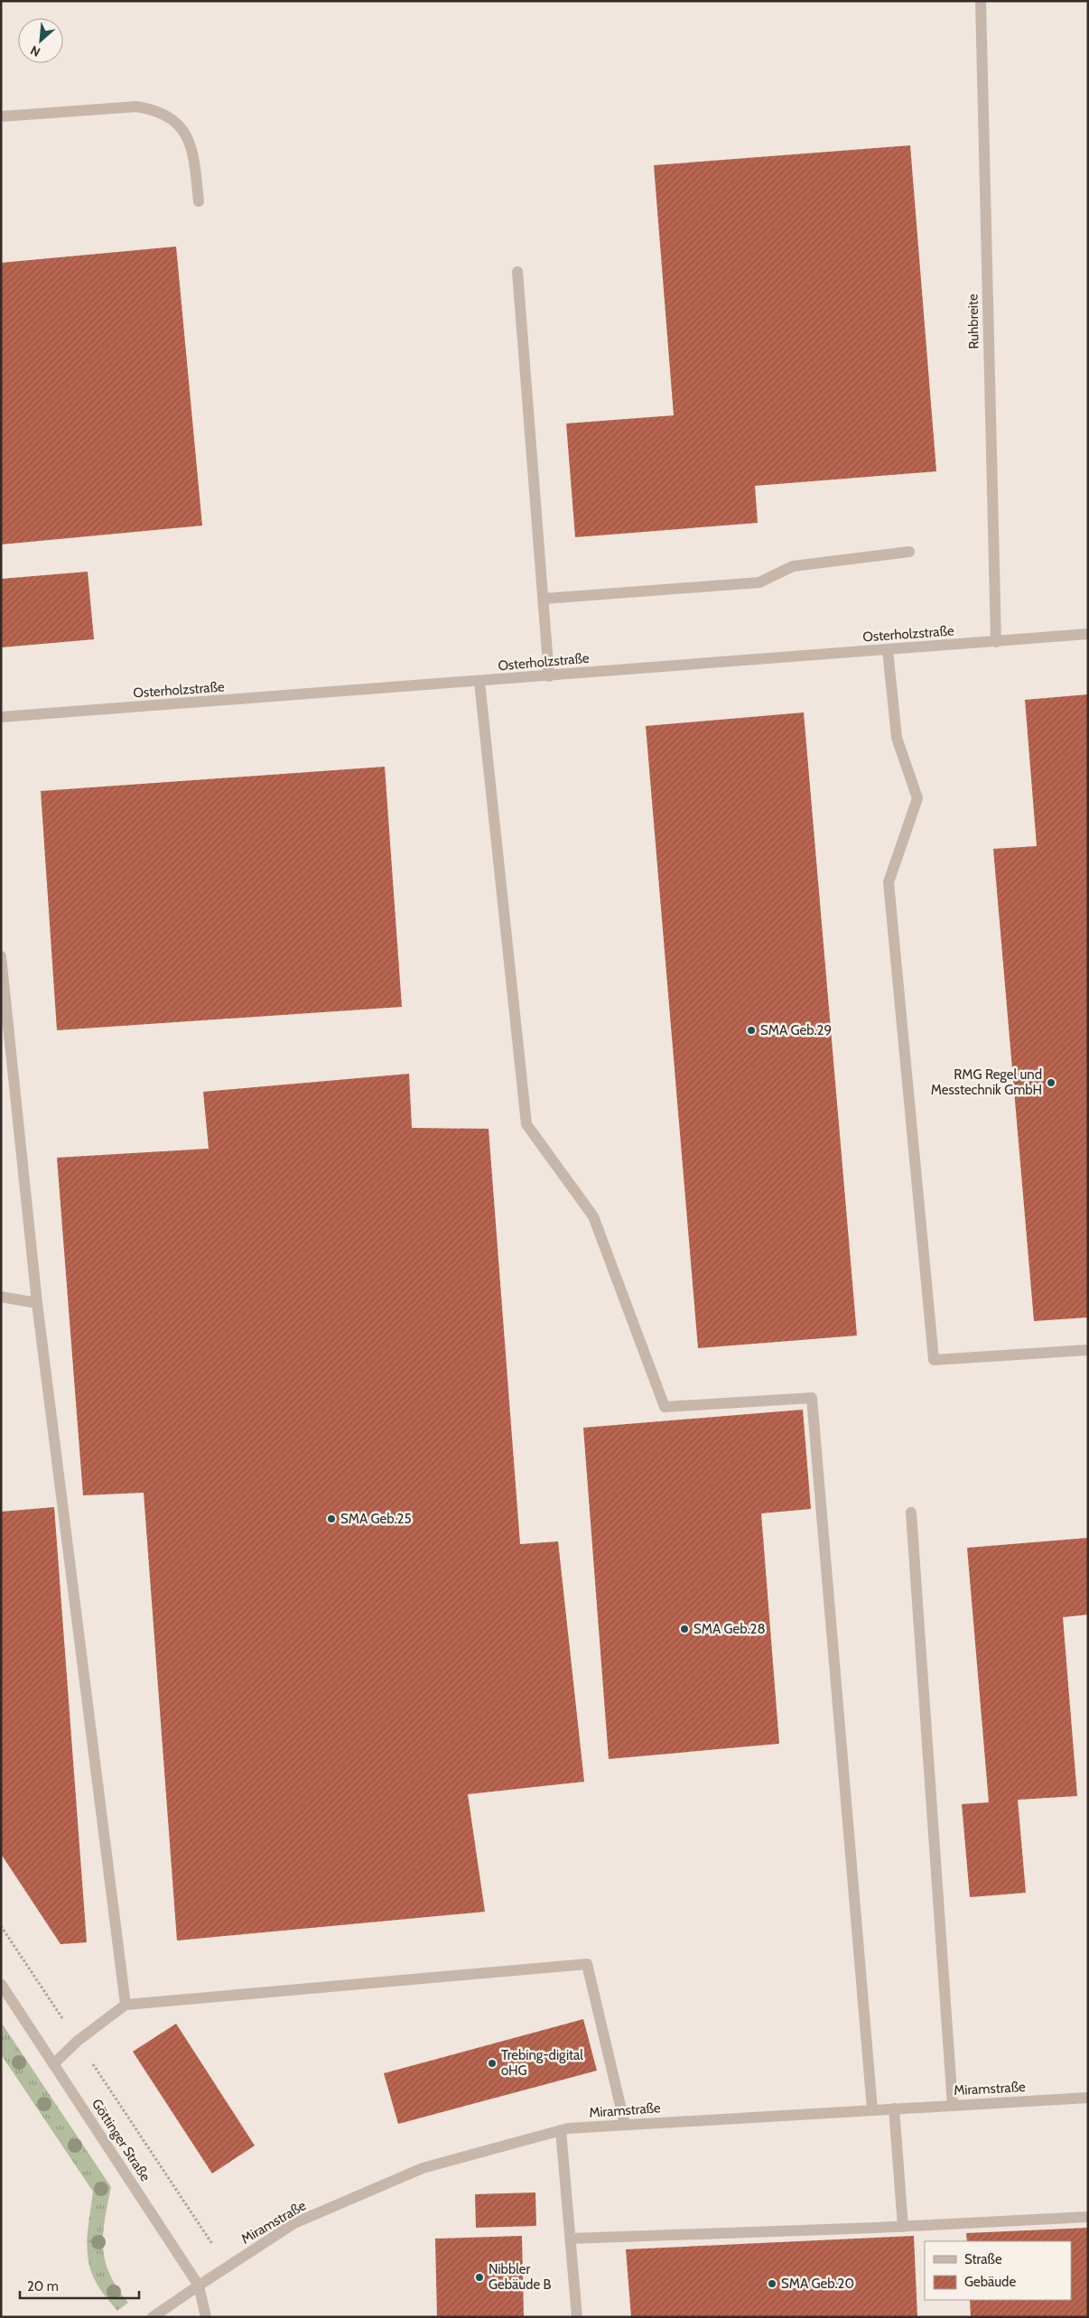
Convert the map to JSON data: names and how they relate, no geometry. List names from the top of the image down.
{
  "streets": {
    "street": [
      "Ruhbreite",
      "Osterholzstraße",
      "Miramstraße",
      "Göttinger Straße"
    ]
  },
  "crossings": [
    ["Ruhbreite", "Osterholzstraße"],
    ["Miramstraße", "Göttinger Straße"]
  ],
  "places": [
    "SMA Geb.29",
    "RMG Regel und Messtechnik GmbH",
    "SMA Geb.25",
    "SMA Geb.28",
    "Trebing-digital oHG",
    "Nibbler Gebäude B",
    "SMA Geb.20"
  ],
  "legend": ["Straße", "Gebäude"],
  "scale_bar": "20 m",
  "north": "bottom left"
}
